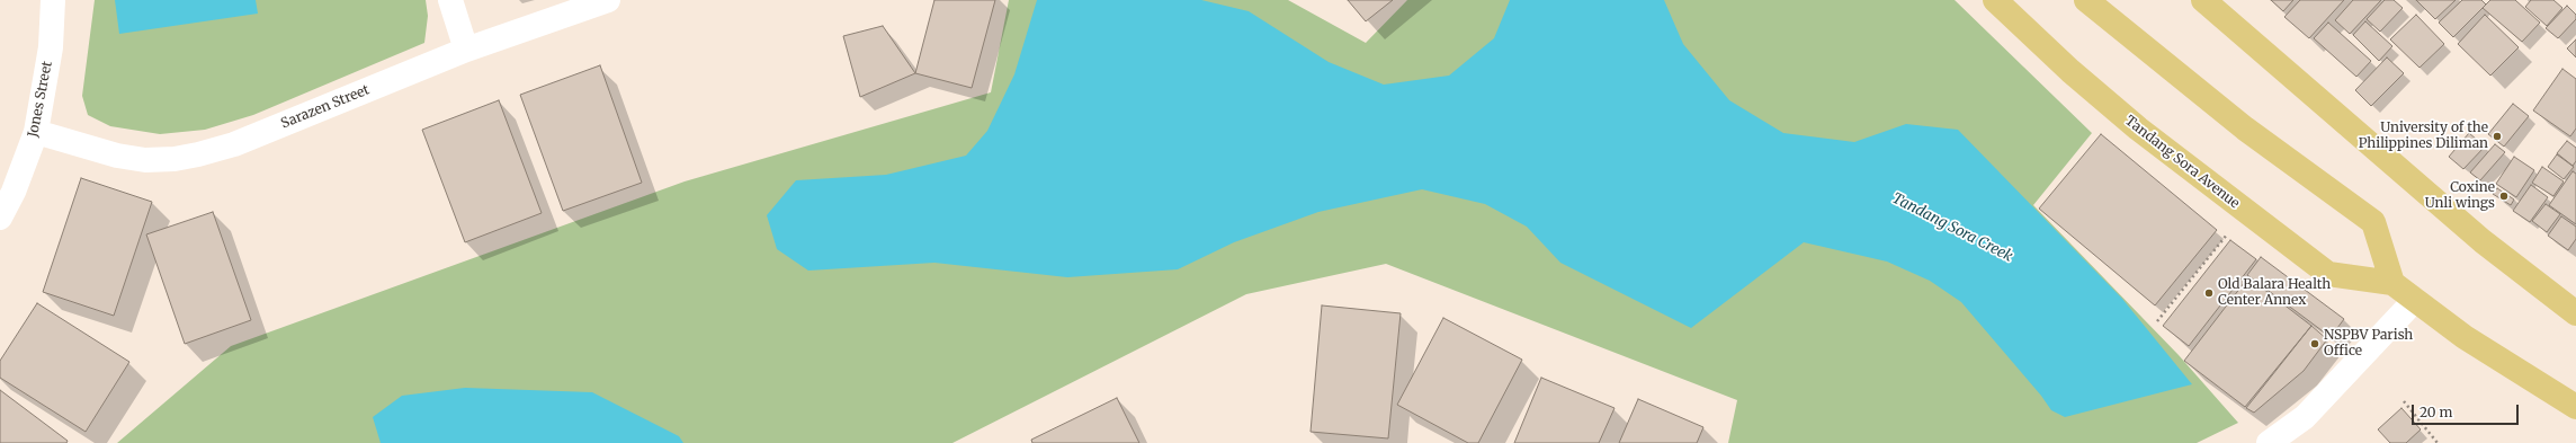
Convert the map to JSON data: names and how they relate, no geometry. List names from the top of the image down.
{
  "streets": {
    "main road": ["Tandang Sora Avenue"],
    "street": ["Jones Street", "Sarazen Street"]
  },
  "crossings": [
    ["Jones Street", "Sarazen Street"]
  ],
  "water": ["Tandang Sora Creek"],
  "places": [
    "University of the Philippines Diliman",
    "Coxine Unli wings",
    "Old Balara Health Center Annex",
    "NSPBV Parish Office"
  ],
  "scale_bar": "20 m"
}
